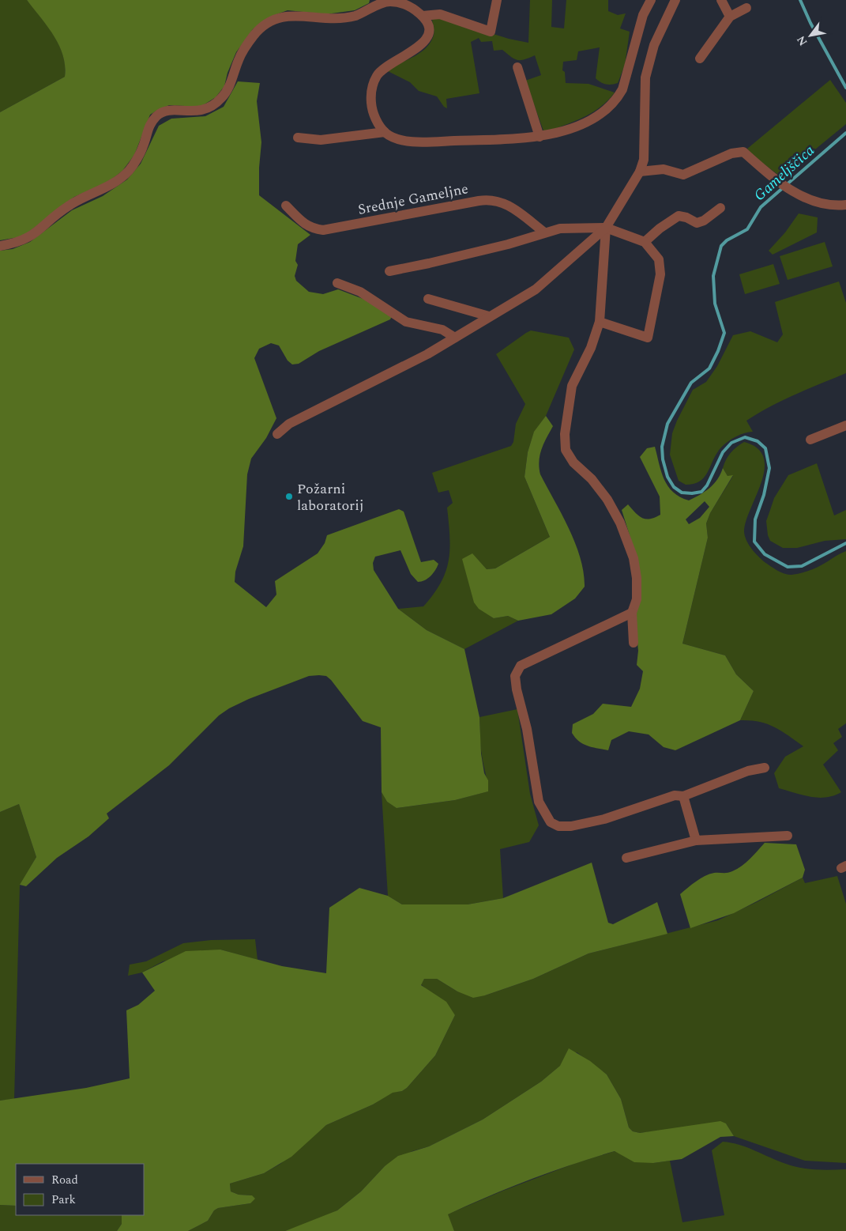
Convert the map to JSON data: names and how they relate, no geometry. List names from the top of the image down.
{
  "streets": {
    "street": ["Srednje Gameljne"]
  },
  "water": ["Gameljščica"],
  "places": ["Požarni laboratorij"],
  "legend": ["Road", "Park"],
  "north": "bottom left"
}
